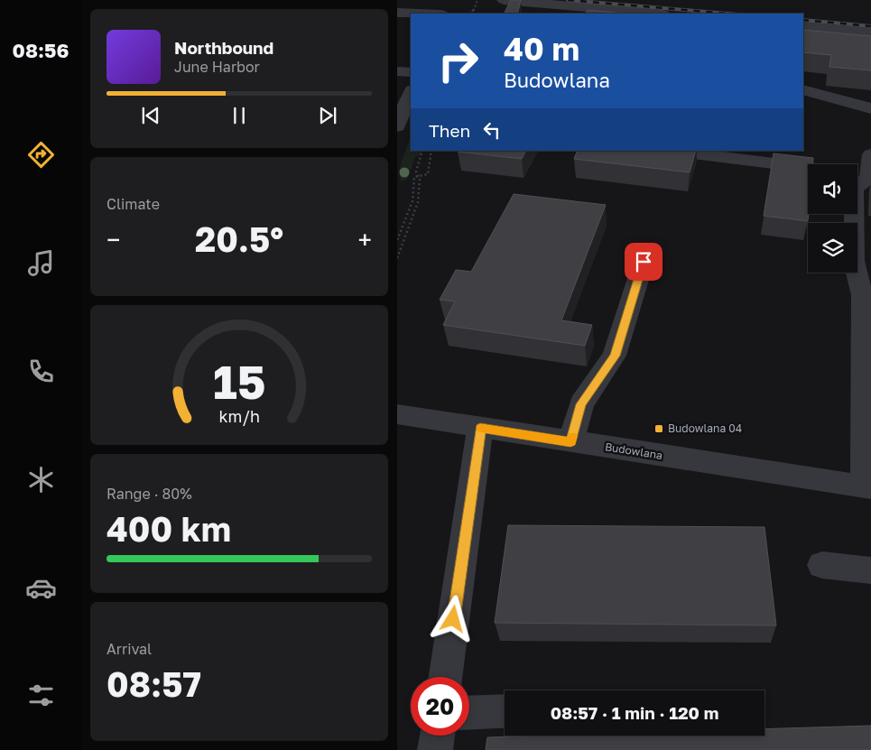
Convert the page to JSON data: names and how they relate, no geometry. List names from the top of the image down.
{
  "streets": {
    "street": ["Budowlana"]
  },
  "places": {
    "transit": ["Budowlana 04"]
  },
  "page": {
    "tabs": "08:56",
    "turn": ["40 m", "Budowlana"],
    "song": ["Northbound", "June Harbor"],
    "then": "Then",
    "tile": [
      "Climate",
      ["Range · 80%", "400 km"],
      ["Arrival", "08:57"]
    ],
    "heat": ["−", "20.5°", "+"],
    "limit": "20",
    "trip": "08:57 · 1 min · 120 m",
    "gauge": ["15", "km/h"]
  }
}
